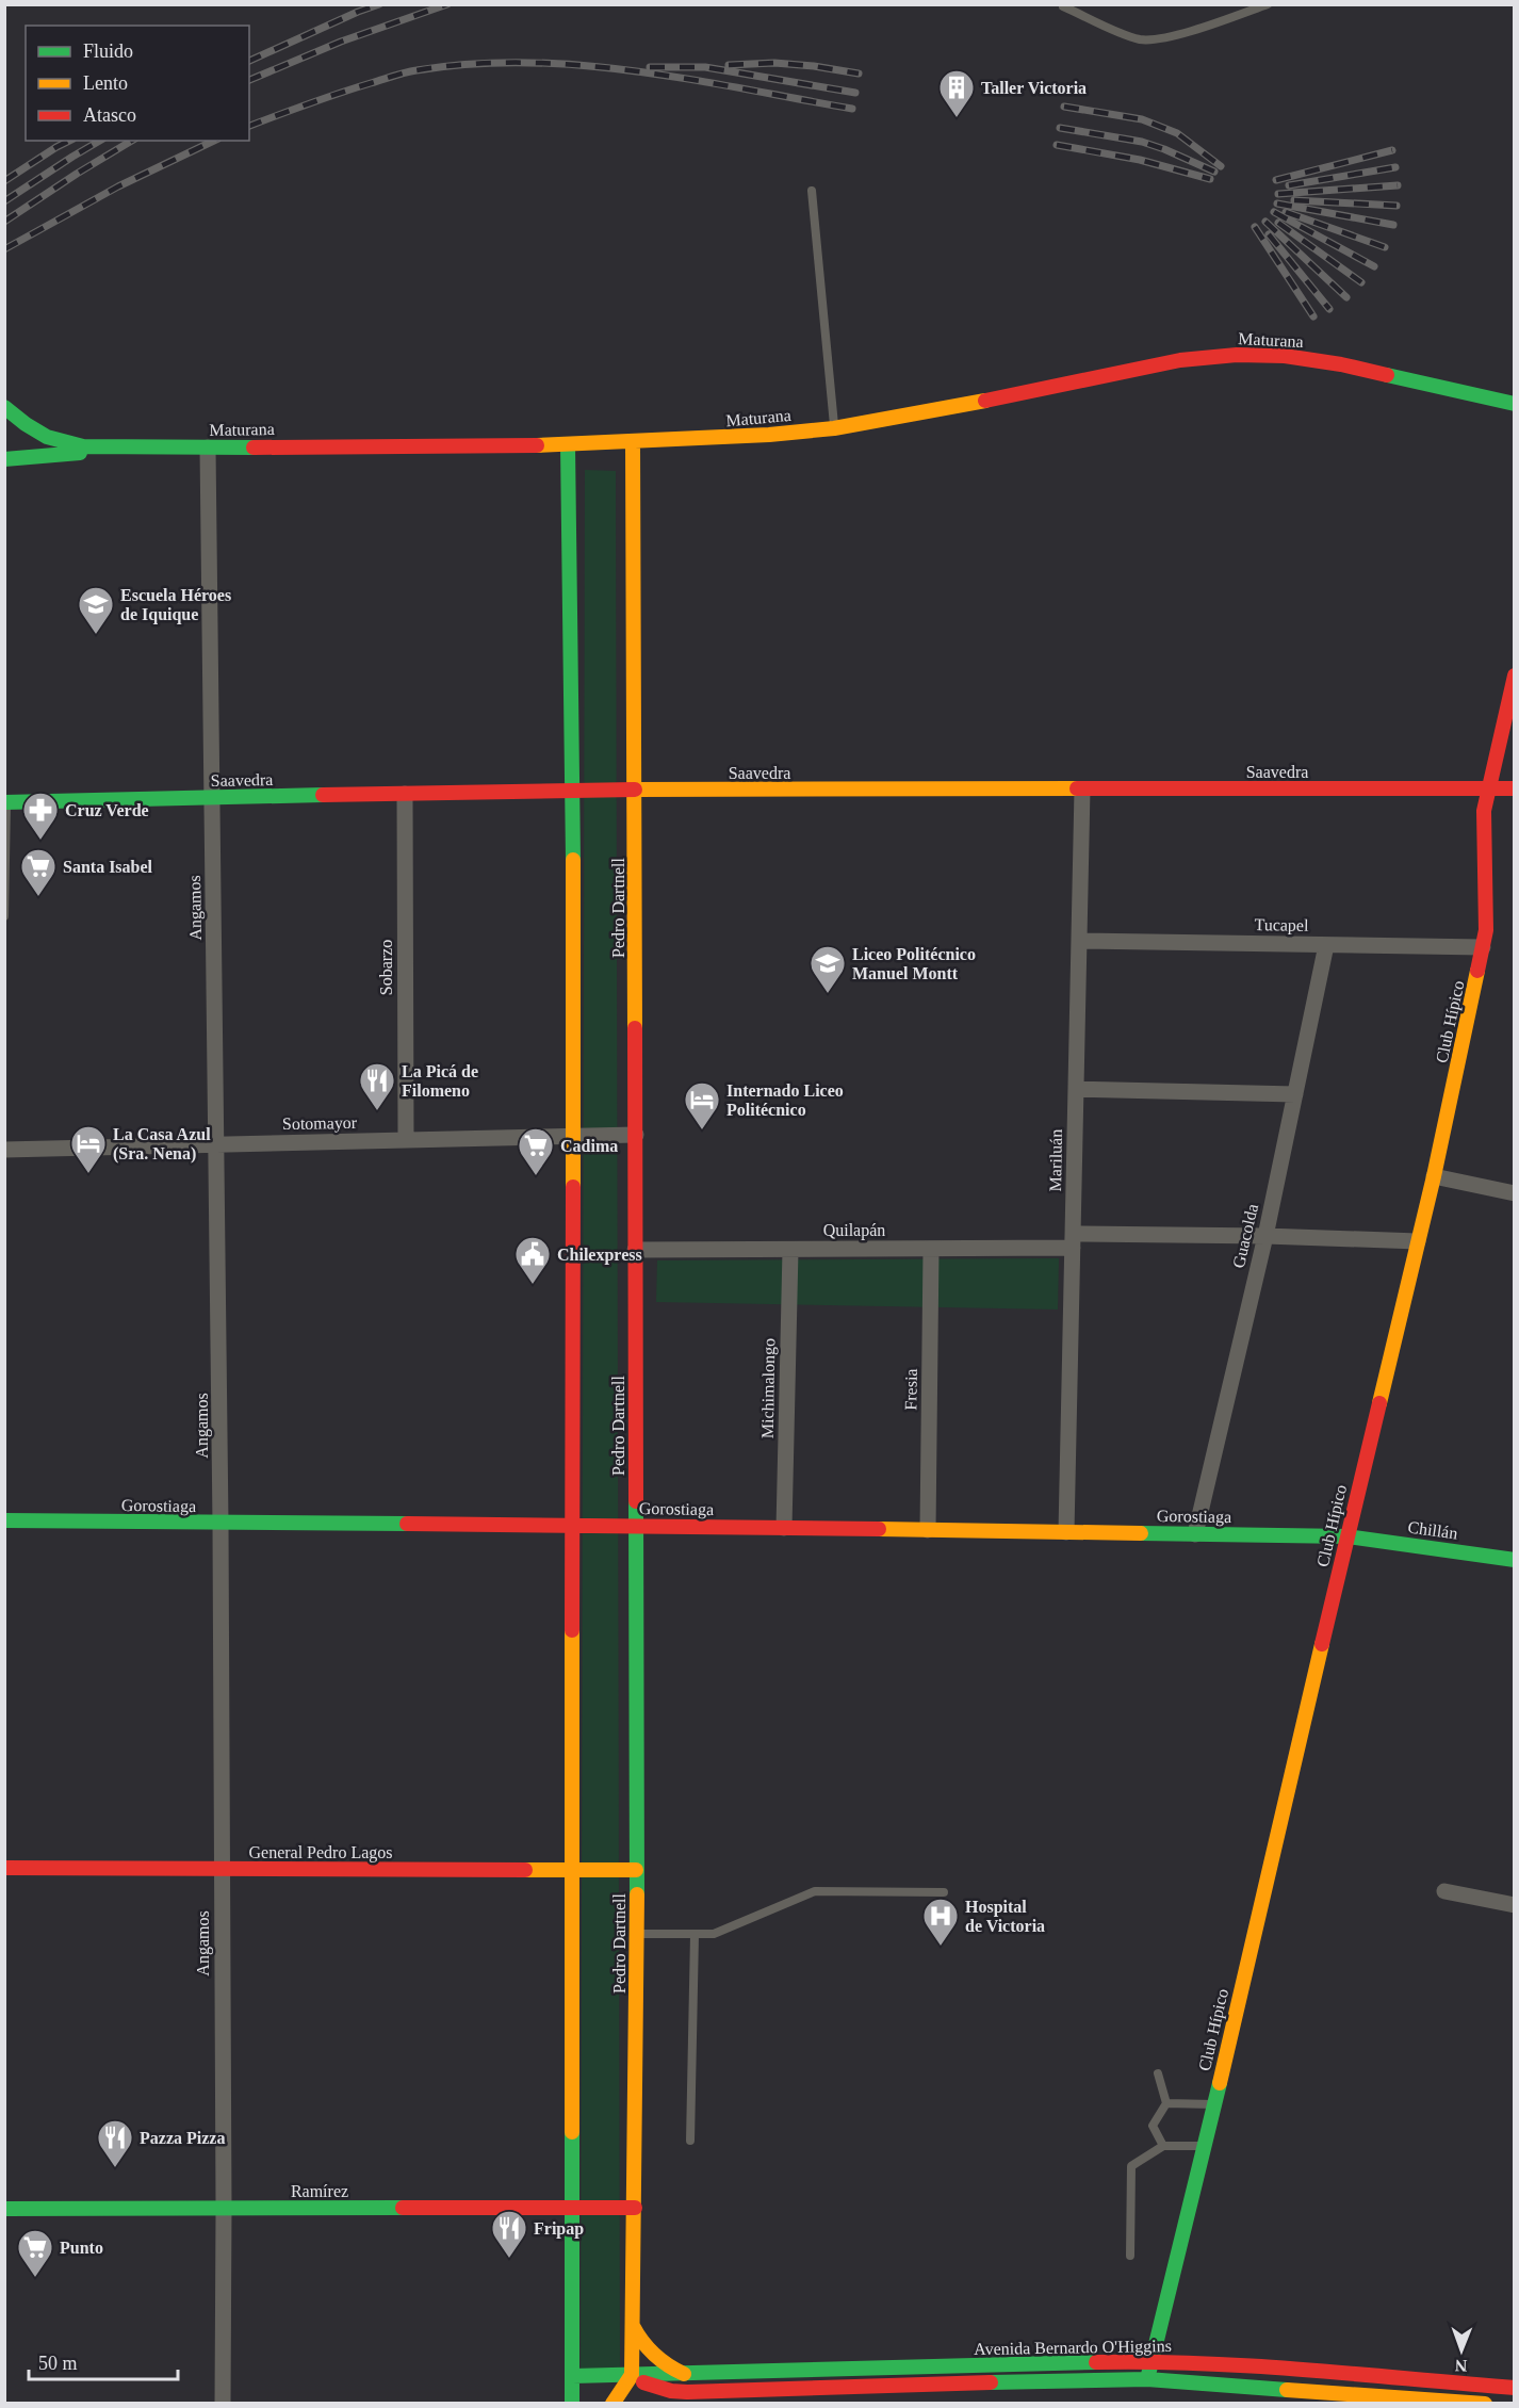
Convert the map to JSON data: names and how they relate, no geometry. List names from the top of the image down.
{
  "streets": {
    "main road": [
      "Maturana",
      "Saavedra",
      "Pedro Dartnell",
      "Club Hípico",
      "Gorostiaga",
      "Chillán",
      "General Pedro Lagos",
      "Ramírez",
      "Avenida Bernardo O'Higgins"
    ],
    "street": [
      "Angamos",
      "Tucapel",
      "Sobarzo",
      "Sotomayor",
      "Mariluán",
      "Quilapán",
      "Guacolda",
      "Michimalongo",
      "Fresia"
    ]
  },
  "crossings": [
    ["Maturana", "Angamos"],
    ["Maturana", "Pedro Dartnell"],
    ["Saavedra", "Angamos"],
    ["Saavedra", "Pedro Dartnell"],
    ["Saavedra", "Sobarzo"],
    ["Saavedra", "Club Hípico"],
    ["Saavedra", "Mariluán"],
    ["Angamos", "Sotomayor"],
    ["Angamos", "Gorostiaga"],
    ["Angamos", "General Pedro Lagos"],
    ["Angamos", "Ramírez"],
    ["Pedro Dartnell", "Sotomayor"],
    ["Pedro Dartnell", "Quilapán"],
    ["Pedro Dartnell", "Gorostiaga"],
    ["Pedro Dartnell", "General Pedro Lagos"],
    ["Pedro Dartnell", "Ramírez"],
    ["Pedro Dartnell", "Avenida Bernardo O'Higgins"],
    ["Tucapel", "Club Hípico"],
    ["Tucapel", "Mariluán"],
    ["Tucapel", "Guacolda"],
    ["Sobarzo", "Sotomayor"],
    ["Club Hípico", "Quilapán"],
    ["Club Hípico", "Gorostiaga"],
    ["Club Hípico", "Chillán"],
    ["Club Hípico", "Avenida Bernardo O'Higgins"],
    ["Mariluán", "Quilapán"],
    ["Mariluán", "Gorostiaga"],
    ["Quilapán", "Guacolda"],
    ["Quilapán", "Michimalongo"],
    ["Quilapán", "Fresia"],
    ["Guacolda", "Gorostiaga"],
    ["Michimalongo", "Gorostiaga"],
    ["Fresia", "Gorostiaga"],
    ["Gorostiaga", "Chillán"]
  ],
  "places": {
    "building": ["Taller Victoria"],
    "school or university": ["Escuela Héroes de Iquique", "Liceo Politécnico Manuel Montt"],
    "pharmacy": ["Cruz Verde"],
    "supermarket": ["Santa Isabel", "Cadima", "Punto"],
    "restaurant": ["La Picá de Filomeno", "Pazza Pizza", "Fripap"],
    "hotel": ["Internado Liceo Politécnico", "La Casa Azul (Sra. Nena)"],
    "public building": ["Chilexpress"],
    "hospital": ["Hospital de Victoria"]
  },
  "legend": ["Fluido", "Lento", "Atasco"],
  "scale_bar": "50 m",
  "north": "bottom"
}
